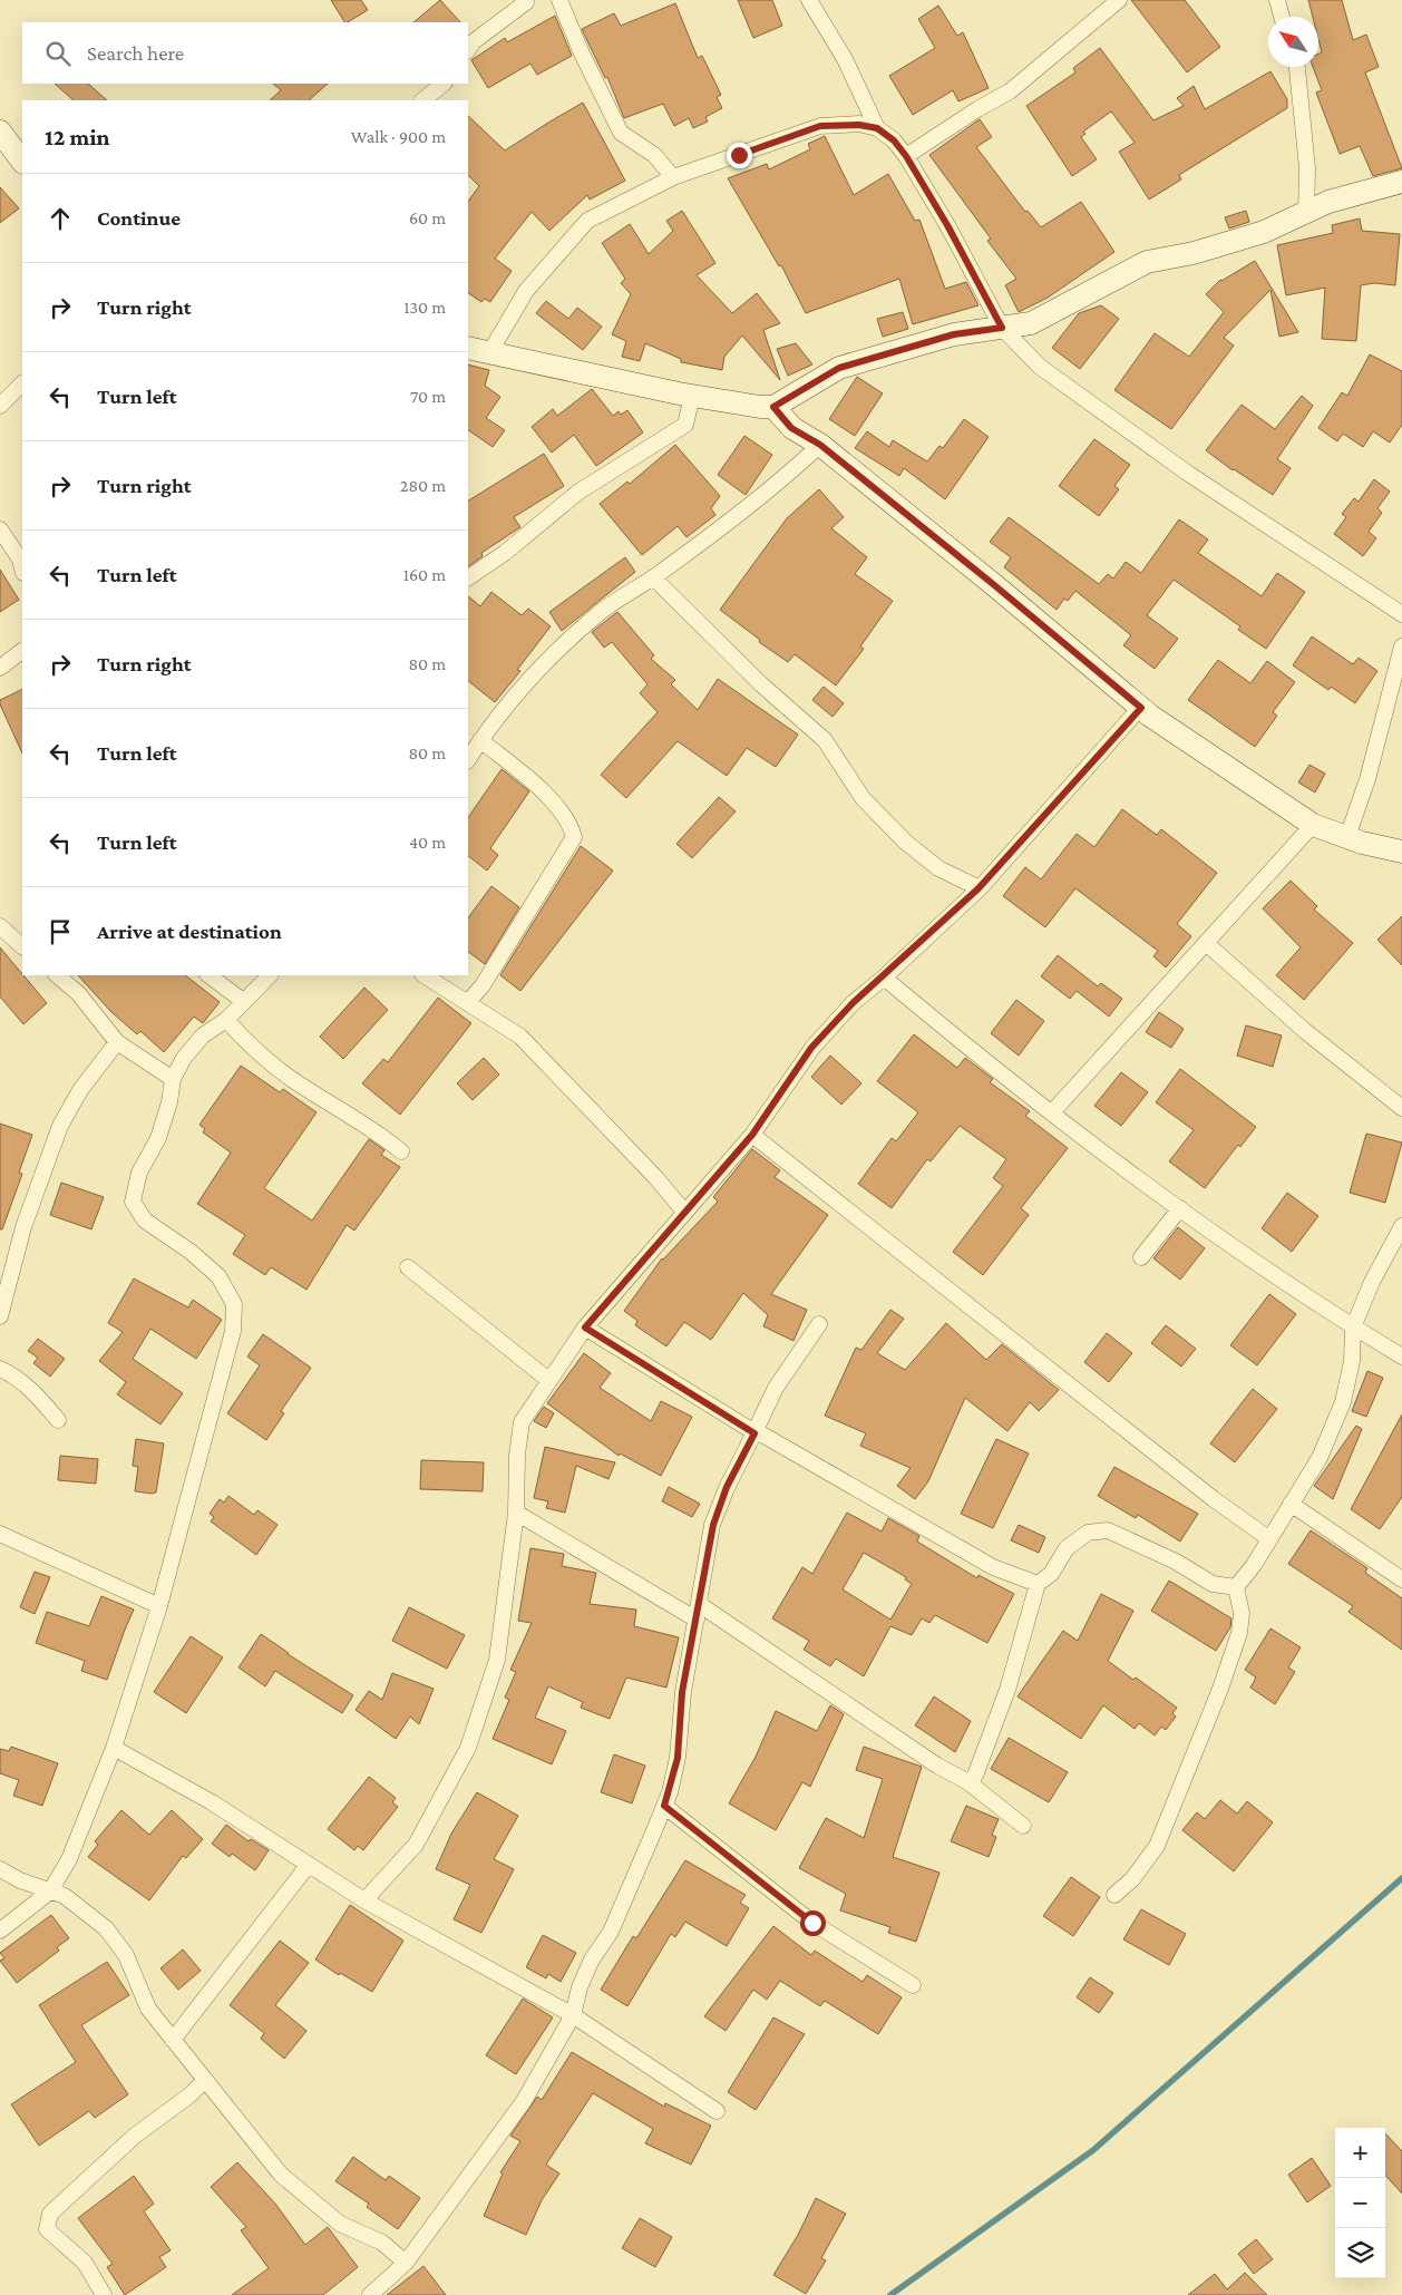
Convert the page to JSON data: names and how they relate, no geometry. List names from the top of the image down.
{
  "north": "top left",
  "page": {
    "search": "Search here",
    "heading": ["12 min", "Walk · 900 m"],
    "list": [
      ["Continue", "60 m"],
      ["Turn right", "130 m"],
      ["Turn left", "70 m"],
      ["Turn right", "280 m"],
      ["Turn left", "160 m"],
      ["Turn right", "80 m"],
      ["Turn left", "80 m"],
      ["Turn left", "40 m"],
      "Arrive at destination"
    ],
    "map_buttons": ["+", "−"]
  }
}
